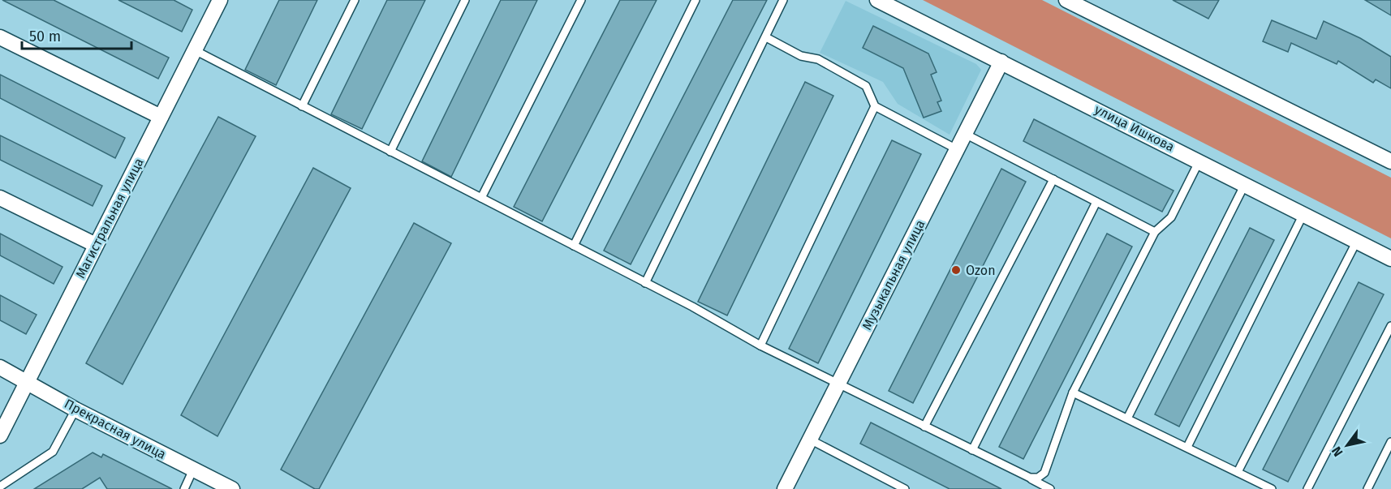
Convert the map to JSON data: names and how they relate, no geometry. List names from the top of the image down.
{
  "streets": {
    "street": [
      "улица Ишкова",
      "Магистральная улица",
      "Музыкальная улица",
      "Прекрасная улица"
    ]
  },
  "crossings": [
    ["улица Ишкова", "Музыкальная улица"],
    ["Магистральная улица", "Прекрасная улица"]
  ],
  "places": ["Ozon"],
  "scale_bar": "50 m",
  "north": "bottom left"
}
